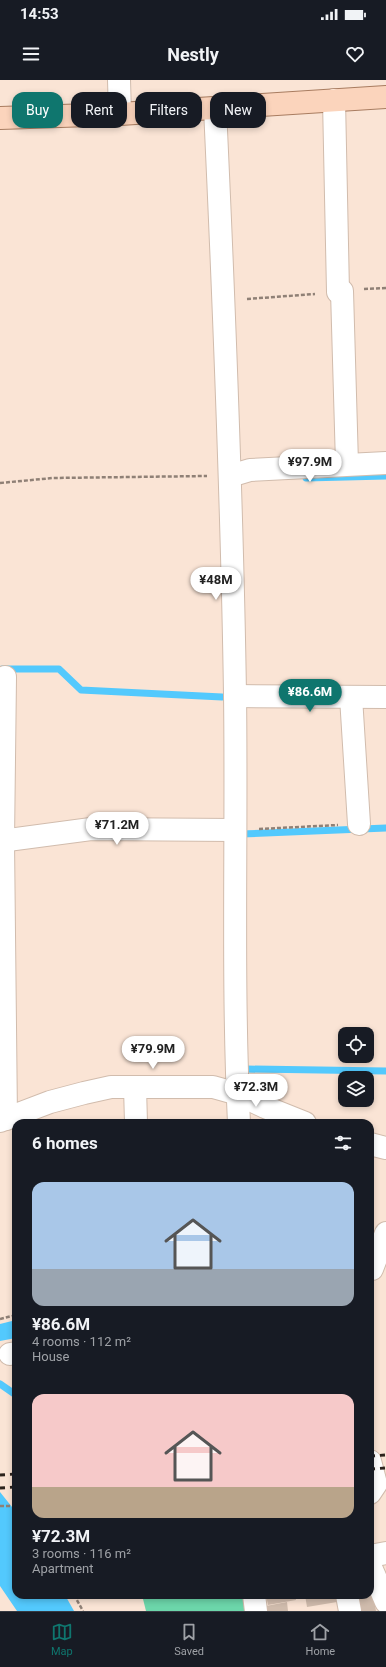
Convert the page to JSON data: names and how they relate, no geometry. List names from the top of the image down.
{
  "page": {
    "status": "14:53",
    "header": "Nestly",
    "chip": [
      "Buy",
      "Rent",
      "Filters",
      "New"
    ],
    "price": [
      "¥97.9M",
      "¥48M",
      "¥86.6M",
      "¥71.2M",
      "¥79.9M",
      "¥72.3M"
    ],
    "heading": "6 homes",
    "list": [
      {
        "name": "¥86.6M",
        "note": "4 rooms · 112 m² · House"
      },
      {
        "name": "¥72.3M",
        "note": "3 rooms · 116 m² · Apartment"
      }
    ],
    "tabs": ["Map", "Saved", "Home"]
  }
}
